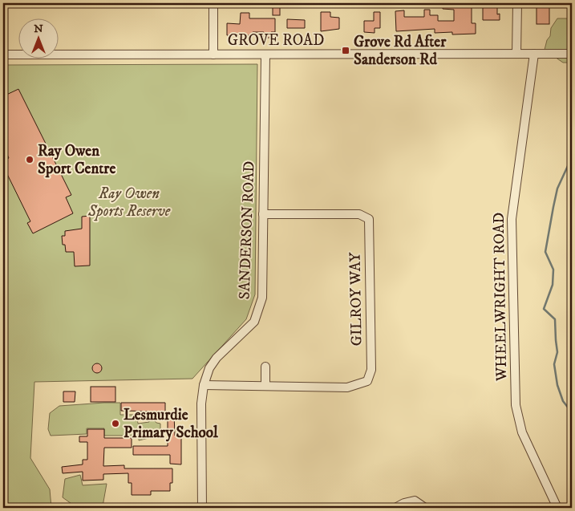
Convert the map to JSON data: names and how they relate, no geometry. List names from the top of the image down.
{
  "streets": {
    "street": [
      "GROVE ROAD",
      "SANDERSON ROAD",
      "WHEELWRIGHT ROAD",
      "GILROY WAY"
    ]
  },
  "crossings": [
    ["GROVE ROAD", "SANDERSON ROAD"],
    ["GROVE ROAD", "WHEELWRIGHT ROAD"],
    ["SANDERSON ROAD", "GILROY WAY"]
  ],
  "parks": ["Ray Owen Sports Reserve"],
  "places": {
    "transit": ["Grove Rd After Sanderson Rd"],
    "other": ["Ray Owen Sport Centre", "Lesmurdie Primary School"]
  },
  "north": "top"
}
